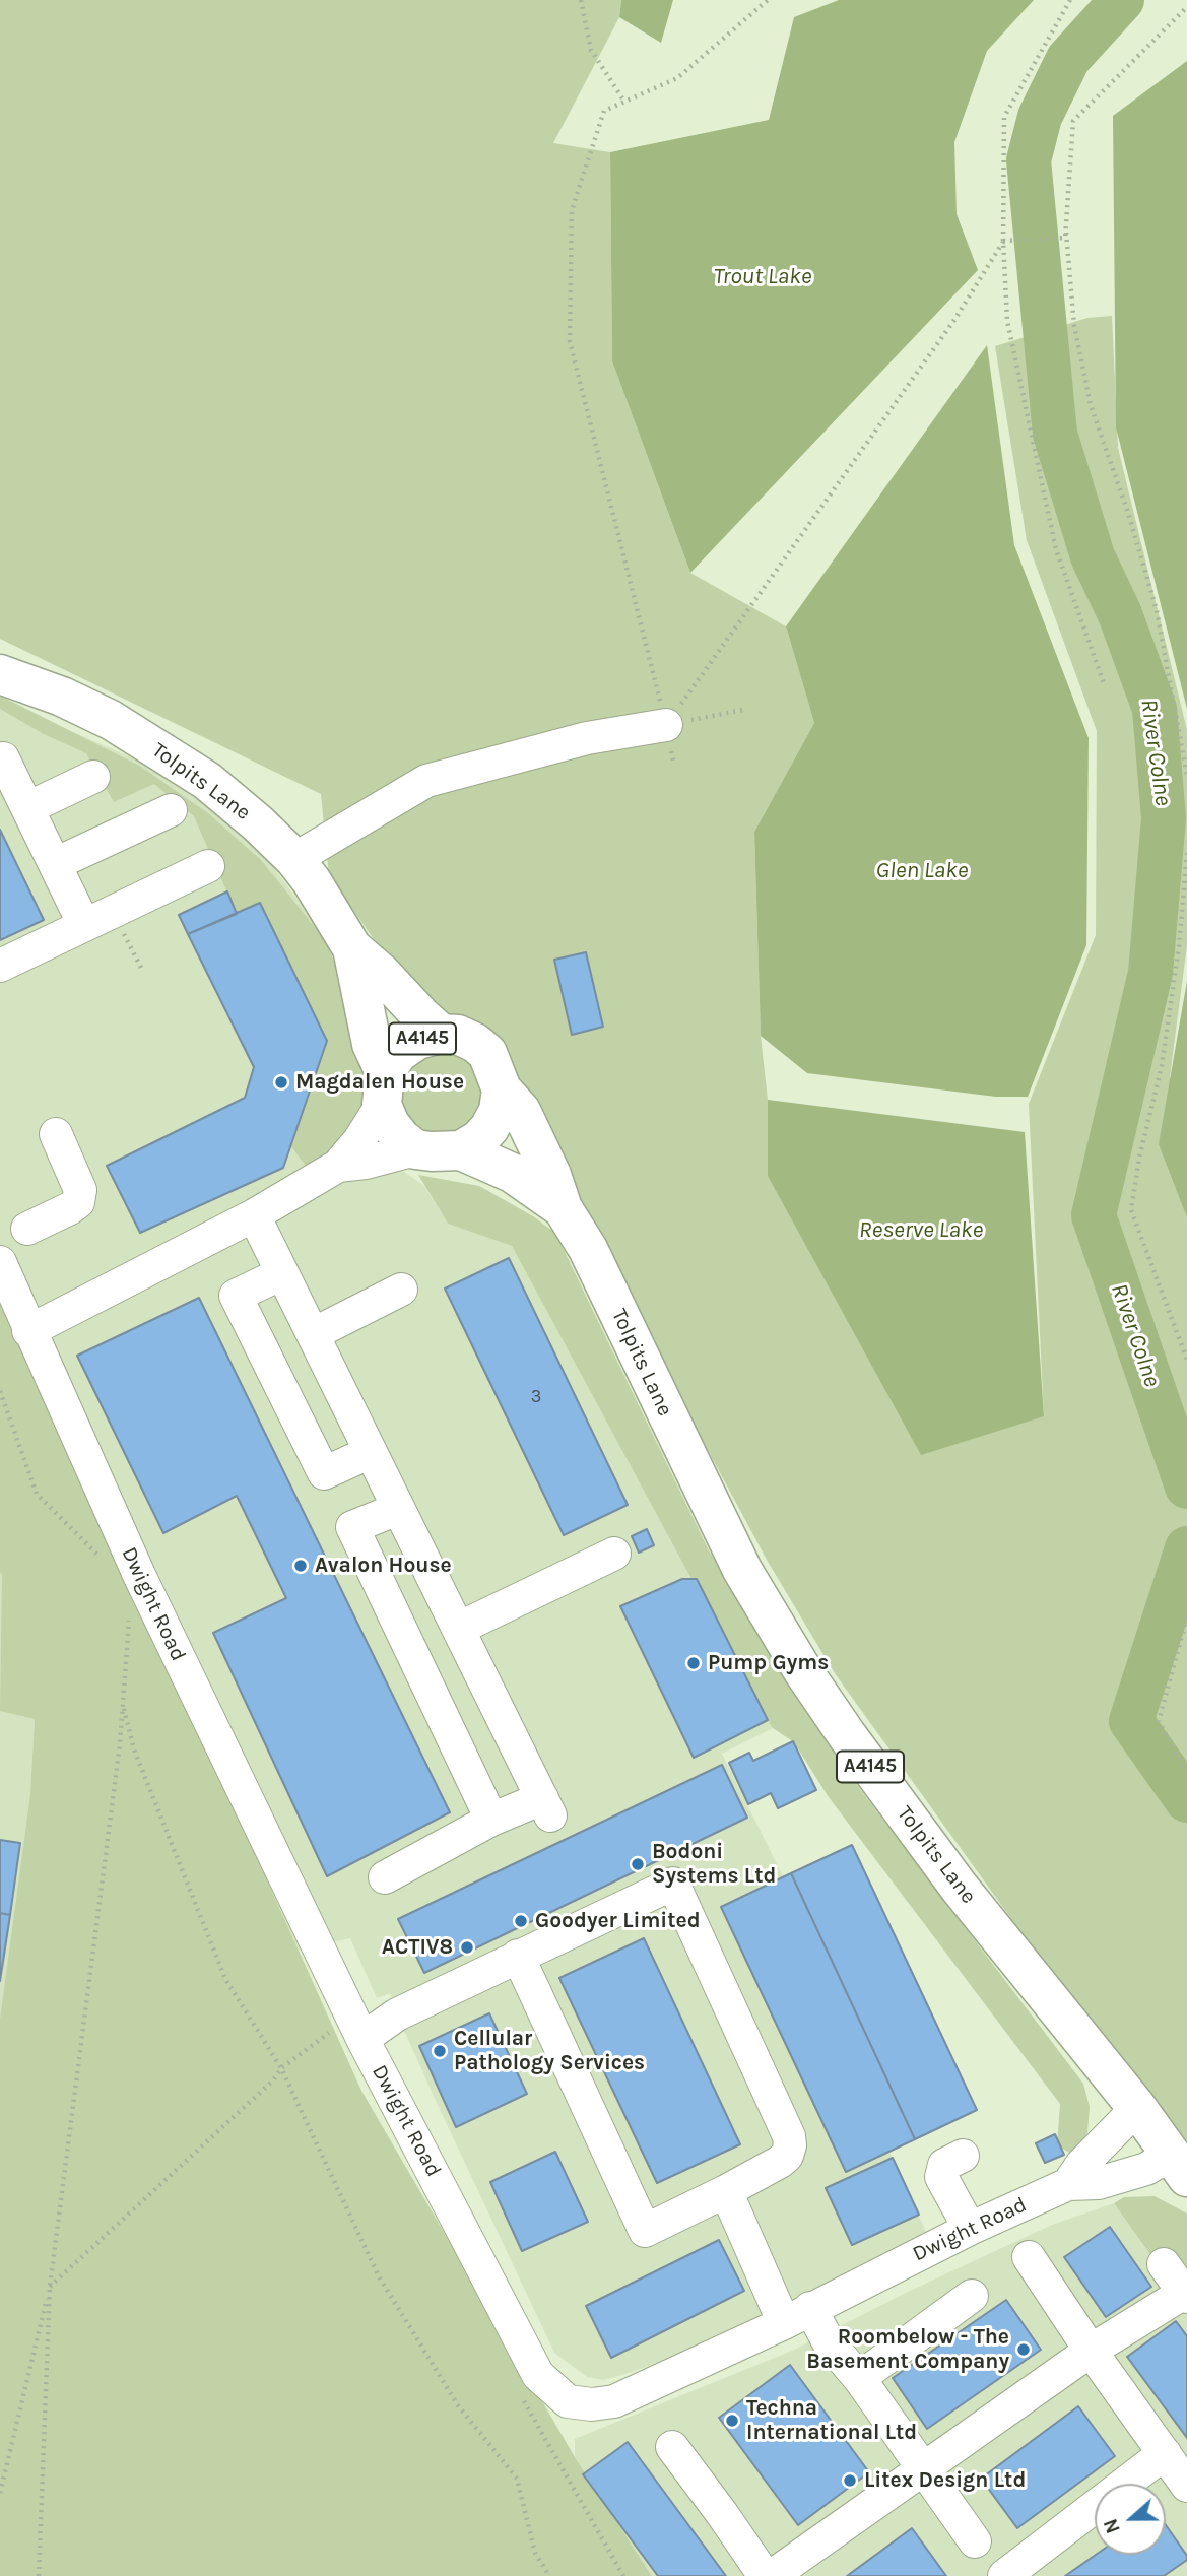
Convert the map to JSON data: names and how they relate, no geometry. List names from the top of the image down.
{
  "streets": {
    "main road": ["Tolpits Lane", "A4145"],
    "street": ["Dwight Road"]
  },
  "crossings": [
    ["Tolpits Lane", "A4145"]
  ],
  "water": [
    "Trout Lake",
    "River Colne",
    "Glen Lake",
    "Reserve Lake"
  ],
  "places": [
    "Magdalen House",
    "Avalon House",
    "Pump Gyms",
    "Bodoni Systems Ltd",
    "Goodyer Limited",
    "ACTIV8",
    "Cellular Pathology Services",
    "Roombelow - The Basement Company",
    "Techna International Ltd",
    "Litex Design Ltd"
  ],
  "house_numbers": ["3"],
  "north": "left"
}
